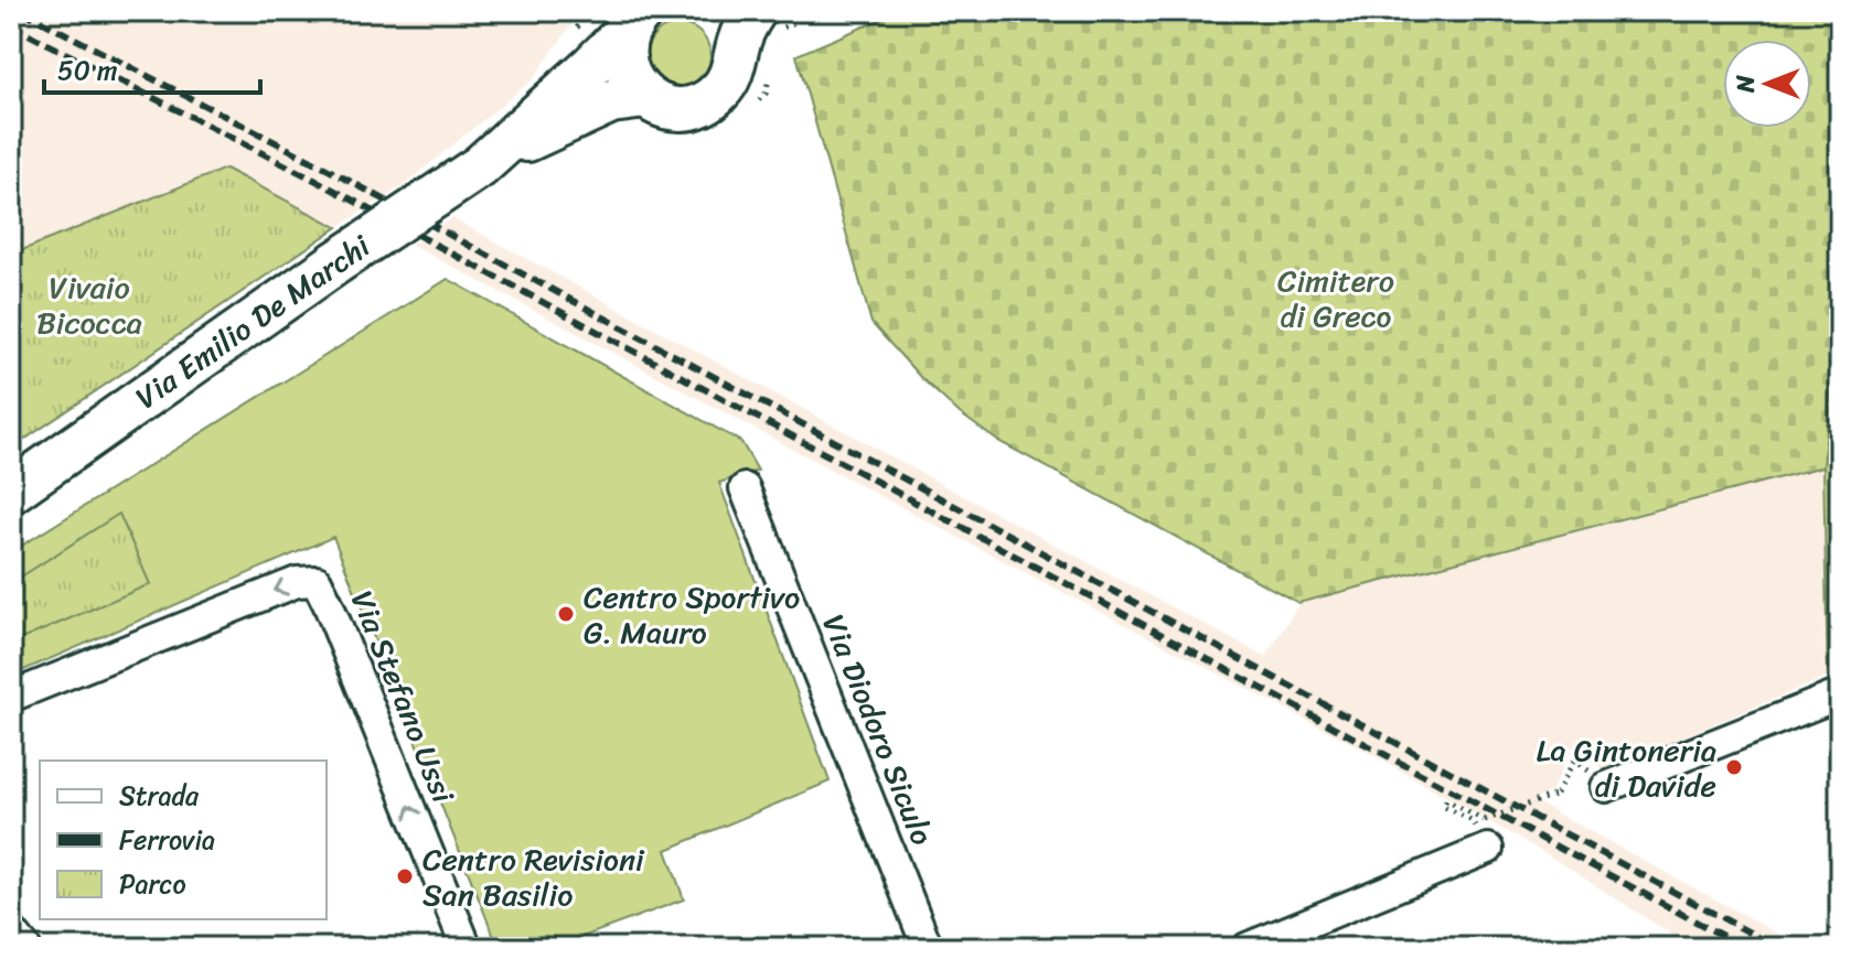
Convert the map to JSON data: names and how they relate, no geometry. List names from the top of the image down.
{
  "streets": {
    "street": ["Via Emilio De Marchi", "Via Stefano Ussi", "Via Diodoro Siculo"]
  },
  "parks": ["Cimitero di Greco", "Vivaio Bicocca"],
  "places": ["Centro Sportivo G. Mauro", "La Gintoneria di Davide", "Centro Revisioni San Basilio"],
  "legend": ["Strada", "Ferrovia", "Parco"],
  "scale_bar": "50 m",
  "north": "left"
}
